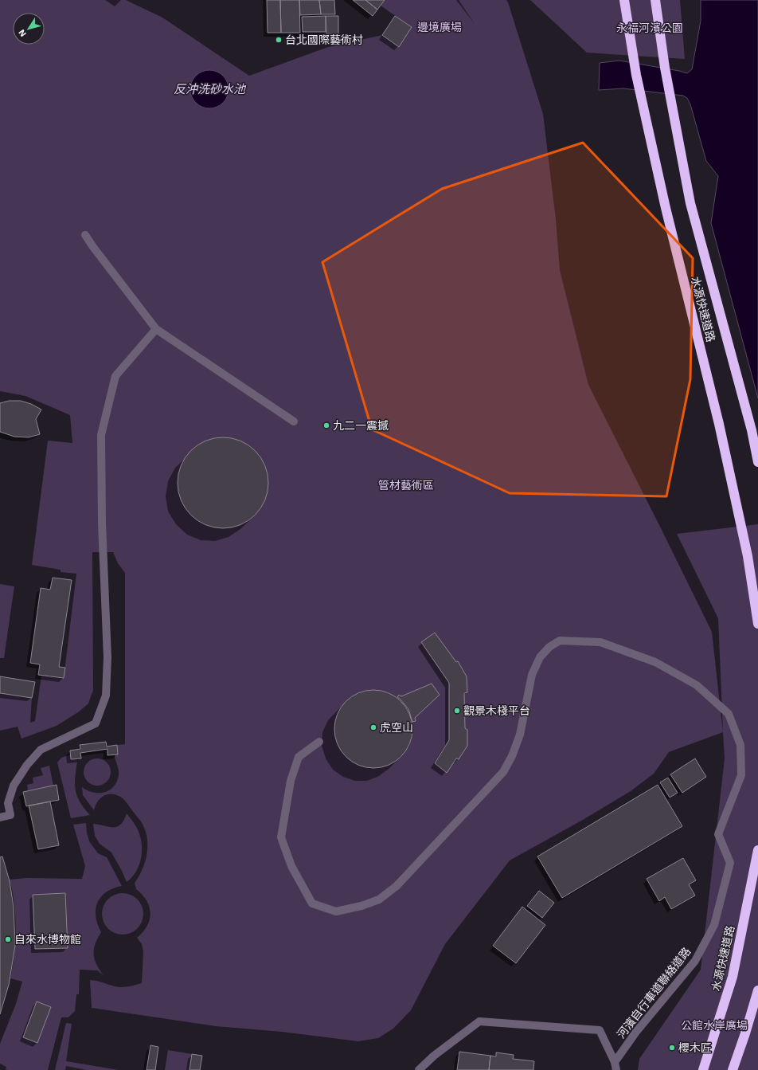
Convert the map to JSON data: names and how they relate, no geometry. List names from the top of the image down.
{
  "streets": {
    "highway": ["水源快速道路"],
    "lane": ["河濱自行車道聯絡道路"]
  },
  "water": ["反沖洗砂水池"],
  "parks": [
    "邊境廣場",
    "永福河濱公園",
    "管材藝術區",
    "公館水岸廣場"
  ],
  "places": [
    "台北國際藝術村",
    "九二一震撼",
    "觀景木棧平台",
    "虎空山",
    "自來水博物館",
    "櫻木匠"
  ],
  "north": "bottom left"
}
